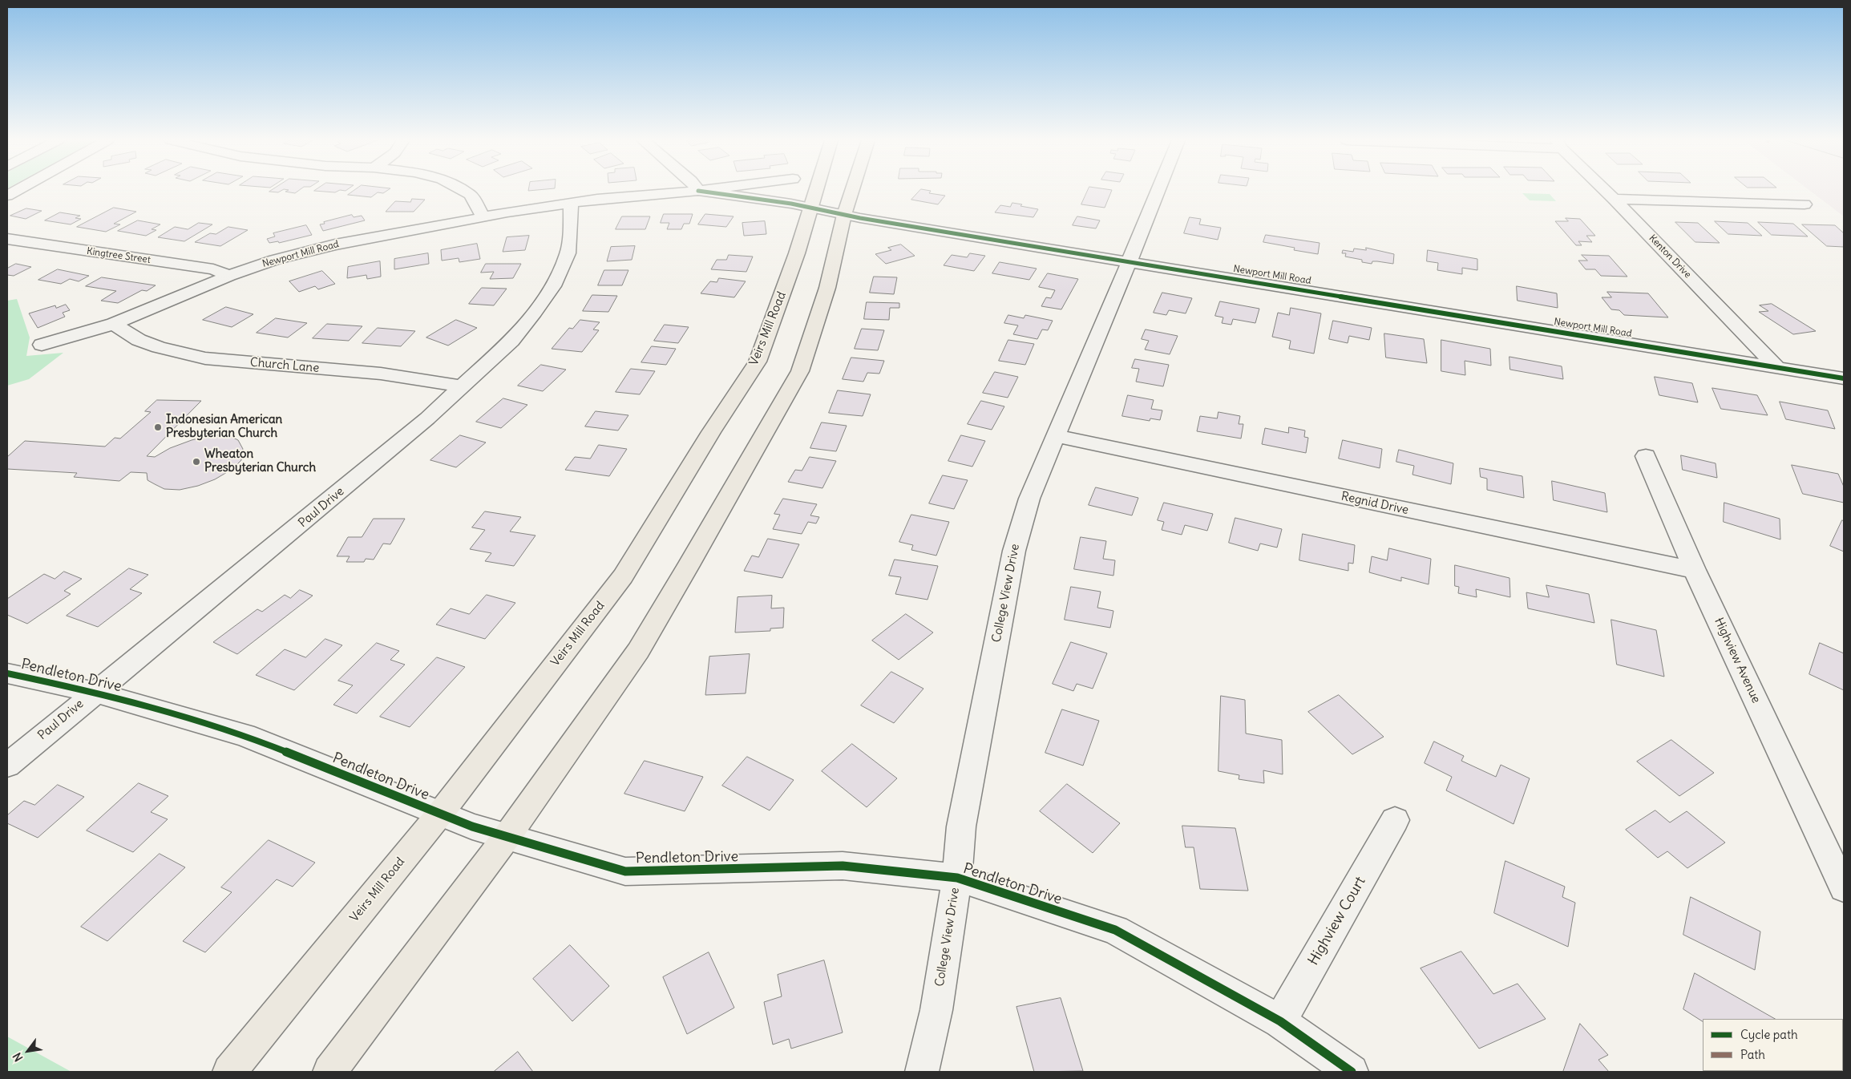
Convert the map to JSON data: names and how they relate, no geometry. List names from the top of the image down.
{
  "streets": {
    "main road": ["Veirs Mill Road"],
    "street": [
      "Newport Mill Road",
      "Kingtree Street",
      "Kenton Drive",
      "Church Lane",
      "Regnid Drive",
      "Paul Drive",
      "College View Drive",
      "Highview Avenue",
      "Pendleton Drive",
      "Highview Court"
    ]
  },
  "crossings": [
    ["Newport Mill Road", "Kingtree Street"],
    ["Newport Mill Road", "Kenton Drive"],
    ["Newport Mill Road", "Veirs Mill Road"],
    ["Newport Mill Road", "Church Lane"],
    ["Newport Mill Road", "Paul Drive"],
    ["Newport Mill Road", "College View Drive"],
    ["Veirs Mill Road", "Pendleton Drive"],
    ["Church Lane", "Paul Drive"],
    ["Regnid Drive", "College View Drive"],
    ["Regnid Drive", "Highview Avenue"],
    ["Paul Drive", "Pendleton Drive"],
    ["College View Drive", "Pendleton Drive"],
    ["Pendleton Drive", "Highview Court"]
  ],
  "places": ["Indonesian American Presbyterian Church", "Wheaton Presbyterian Church"],
  "legend": ["Cycle path", "Path"],
  "north": "bottom left"
}
